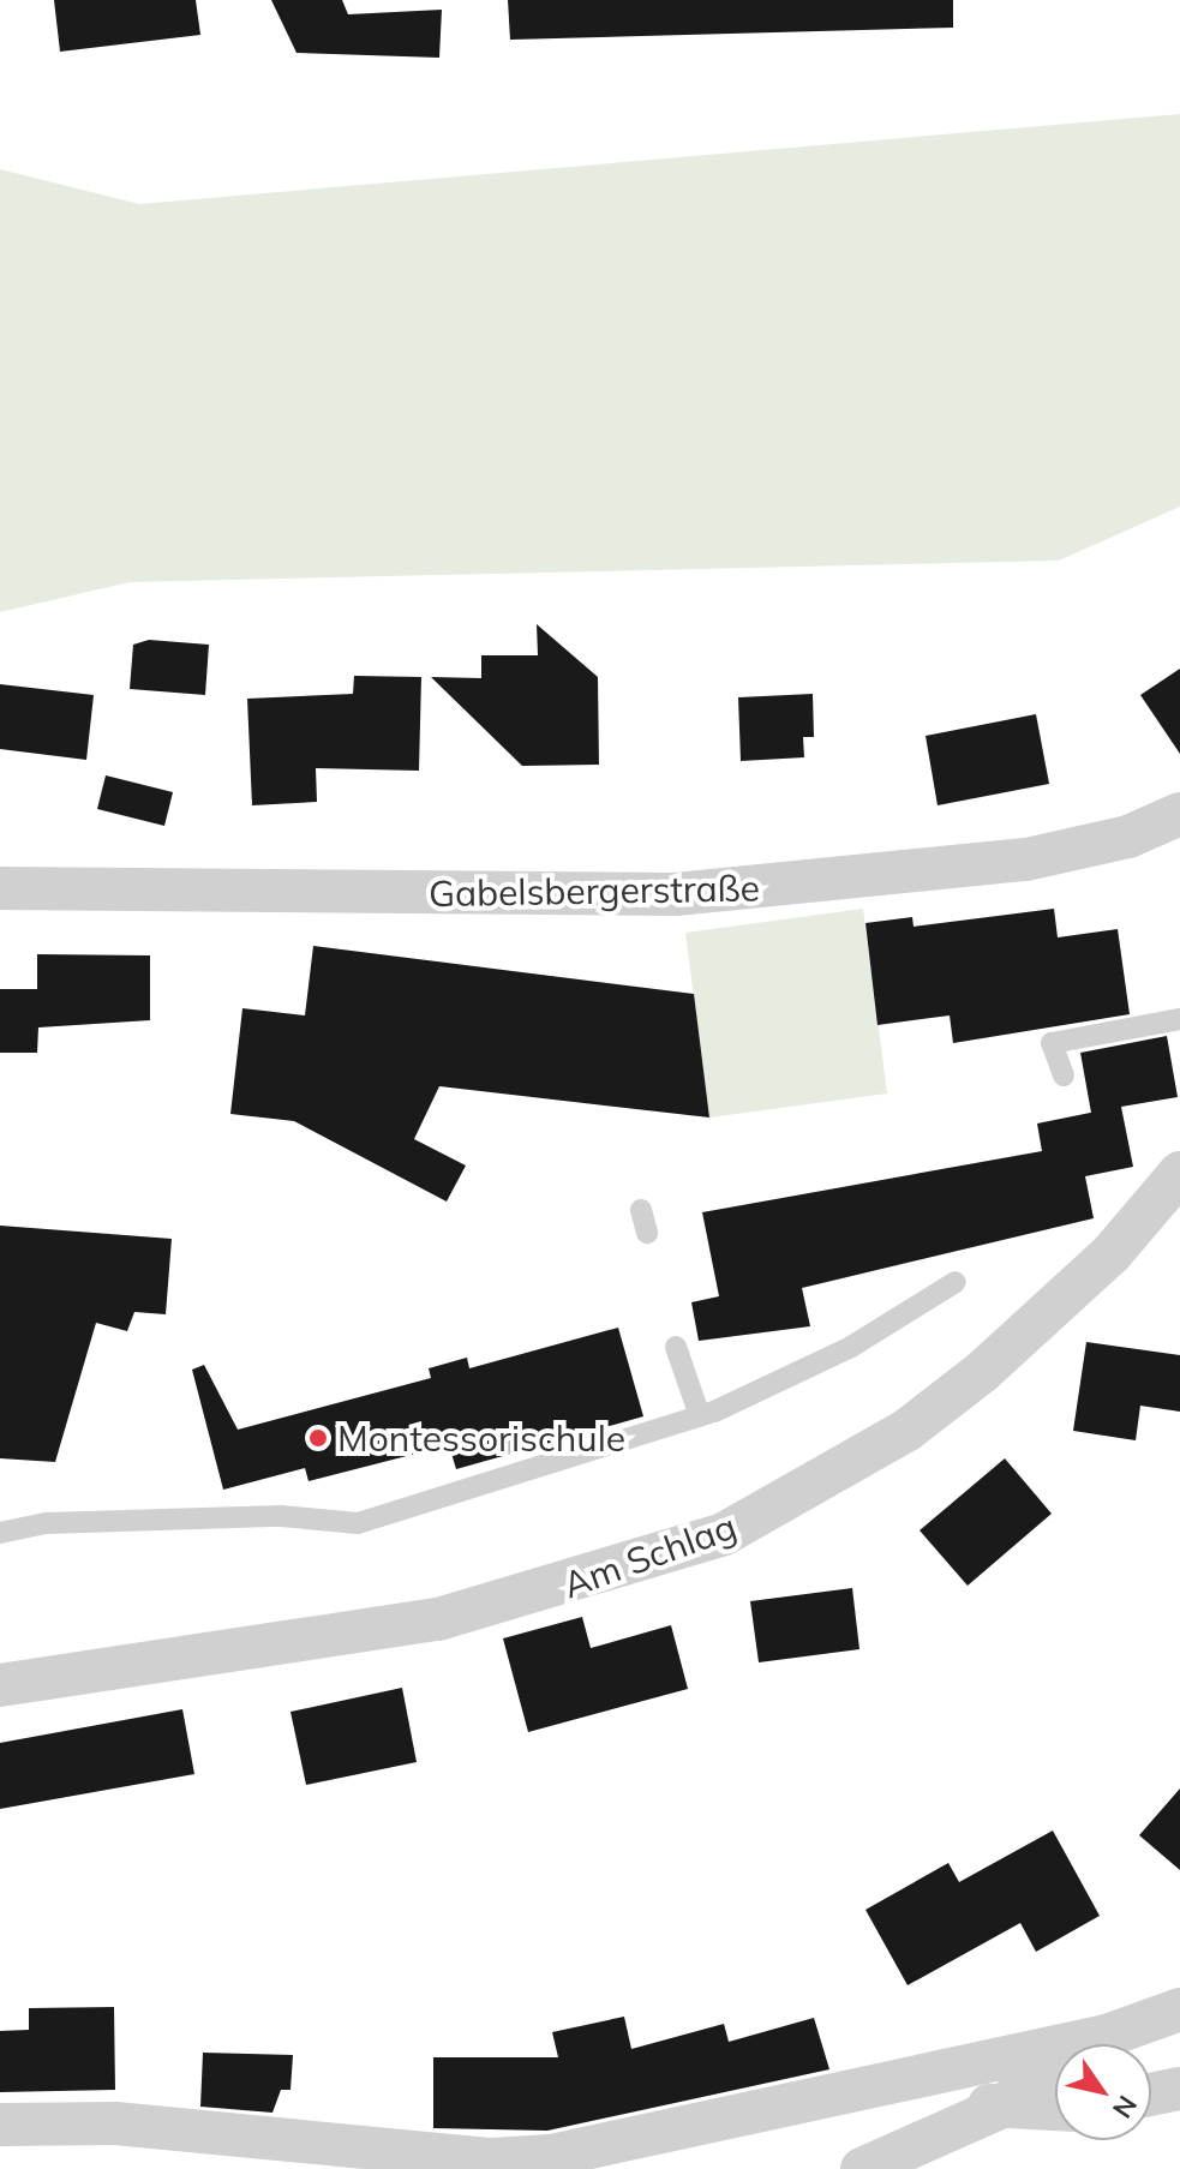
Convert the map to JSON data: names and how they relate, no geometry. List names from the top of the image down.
{
  "streets": {
    "street": ["Gabelsbergerstraße", "Am Schlag"]
  },
  "places": ["Montessorischule"],
  "north": "bottom right"
}
